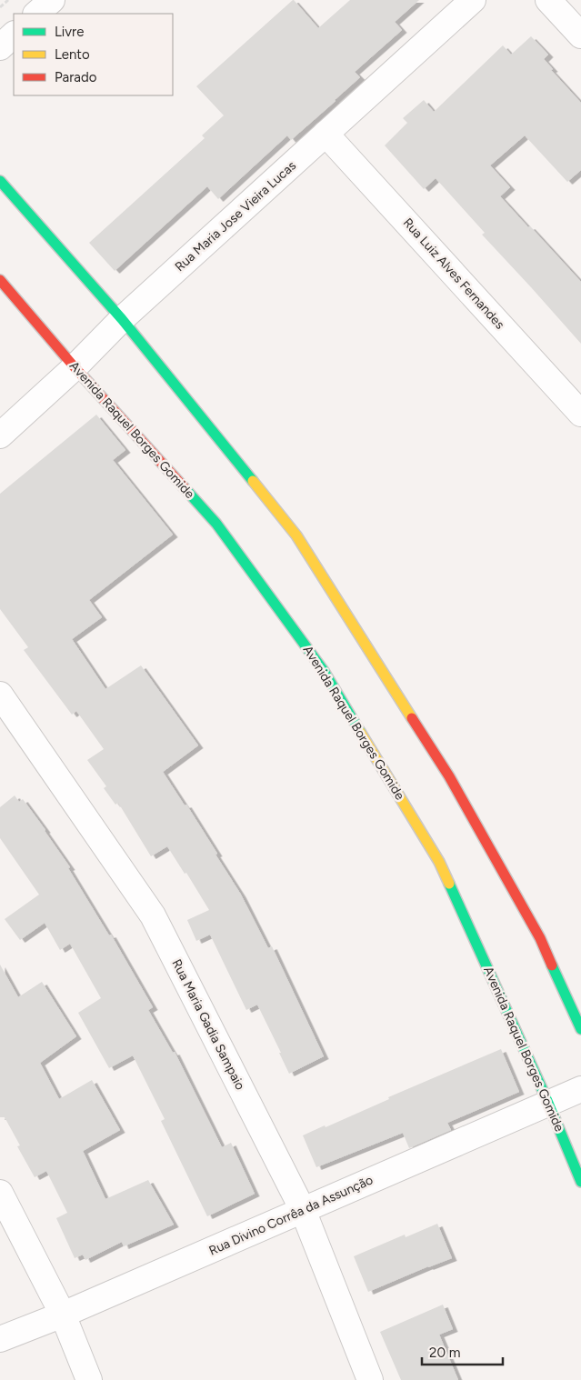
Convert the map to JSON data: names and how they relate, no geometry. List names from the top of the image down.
{
  "streets": {
    "street": [
      "Rua Maria Jose Vieira Lucas",
      "Rua Luiz Alves Fernandes",
      "Avenida Raquel Borges Gomide",
      "Rua Maria Gadia Sampaio",
      "Rua Divino Corrêa da Assunção"
    ]
  },
  "crossings": [
    ["Rua Maria Jose Vieira Lucas", "Rua Luiz Alves Fernandes"],
    ["Rua Maria Jose Vieira Lucas", "Avenida Raquel Borges Gomide"],
    ["Avenida Raquel Borges Gomide", "Rua Divino Corrêa da Assunção"],
    ["Rua Maria Gadia Sampaio", "Rua Divino Corrêa da Assunção"]
  ],
  "legend": ["Livre", "Lento", "Parado"],
  "scale_bar": "20 m"
}
